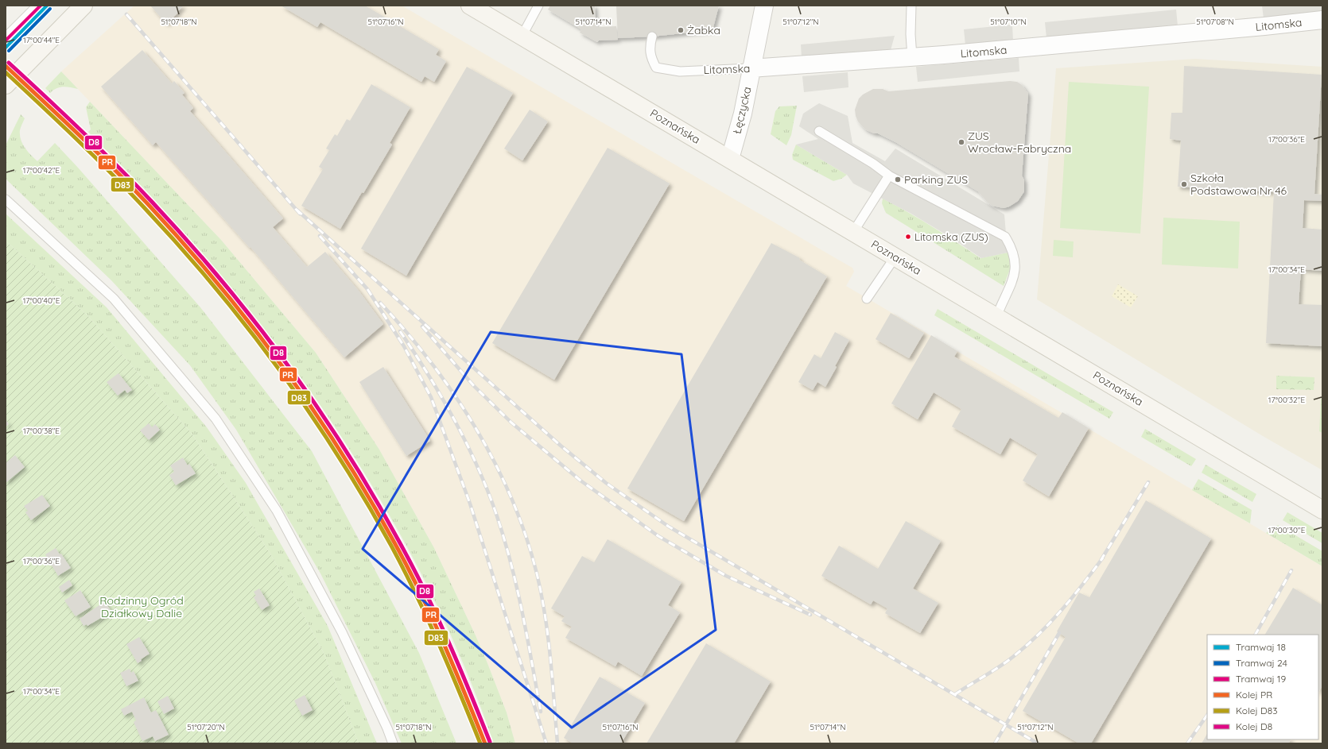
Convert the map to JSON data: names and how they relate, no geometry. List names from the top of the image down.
{
  "streets": {
    "street": ["Litomska", "Łęczycka", "Poznańska"]
  },
  "crossings": [
    ["Litomska", "Łęczycka"],
    ["Łęczycka", "Poznańska"]
  ],
  "parks": ["Rodzinny Ogród Działkowy Dalie"],
  "places": [
    "Żabka",
    "ZUS Wrocław-Fabryczna",
    "Parking ZUS",
    "Szkoła Podstawowa Nr 46",
    "Litomska (ZUS)"
  ],
  "lines": [
    "tram line 18",
    "tram line 19",
    "tram line 24",
    "rail line D8",
    "rail line PR",
    "rail line D83"
  ],
  "legend": [
    "Tramwaj 18",
    "Tramwaj 24",
    "Tramwaj 19",
    "Kolej PR",
    "Kolej D83",
    "Kolej D8"
  ],
  "coordinates": [
    "51°07'18\"N",
    "51°07'16\"N",
    "51°07'14\"N",
    "51°07'12\"N",
    "51°07'10\"N",
    "51°07'08\"N",
    "17°00'44\"E",
    "17°00'36\"E",
    "17°00'42\"E",
    "17°00'34\"E",
    "17°00'40\"E",
    "17°00'32\"E",
    "17°00'38\"E",
    "17°00'30\"E",
    "51°07'20\"N"
  ]
}
